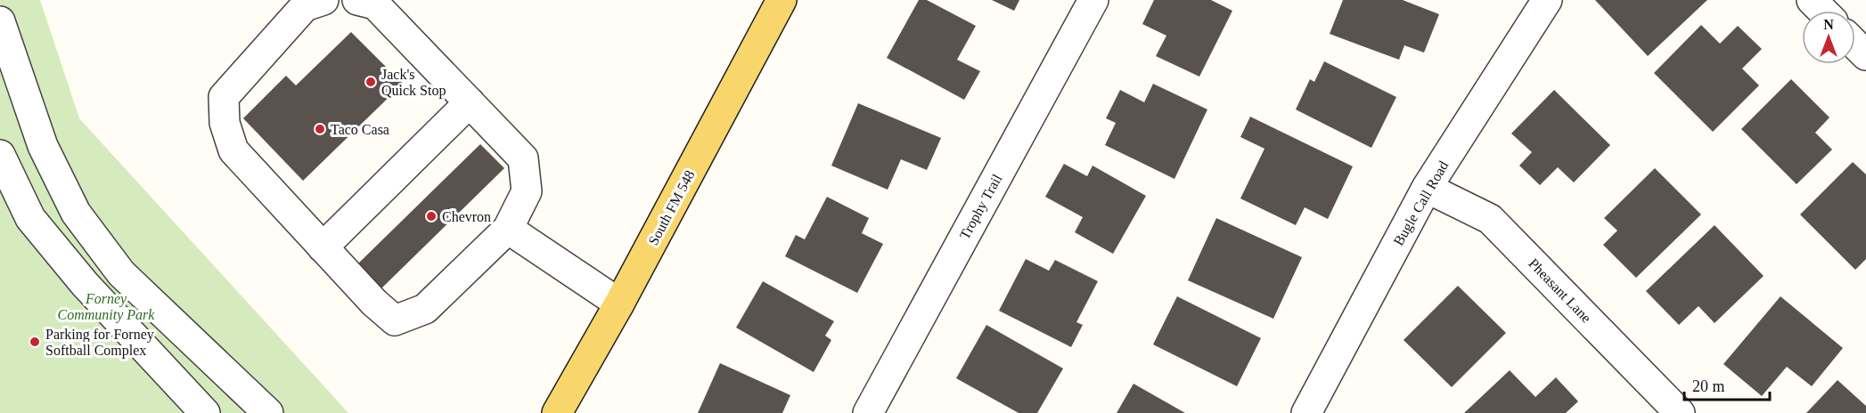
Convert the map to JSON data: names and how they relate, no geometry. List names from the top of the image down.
{
  "streets": {
    "main road": ["South FM 548"],
    "street": ["Bugle Call Road", "Trophy Trail", "Pheasant Lane"]
  },
  "crossings": [
    ["Bugle Call Road", "Pheasant Lane"]
  ],
  "parks": ["Forney Community Park"],
  "places": [
    "Jack's Quick Stop",
    "Taco Casa",
    "Chevron",
    "Parking for Forney Softball Complex"
  ],
  "scale_bar": "20 m",
  "north": "top"
}
